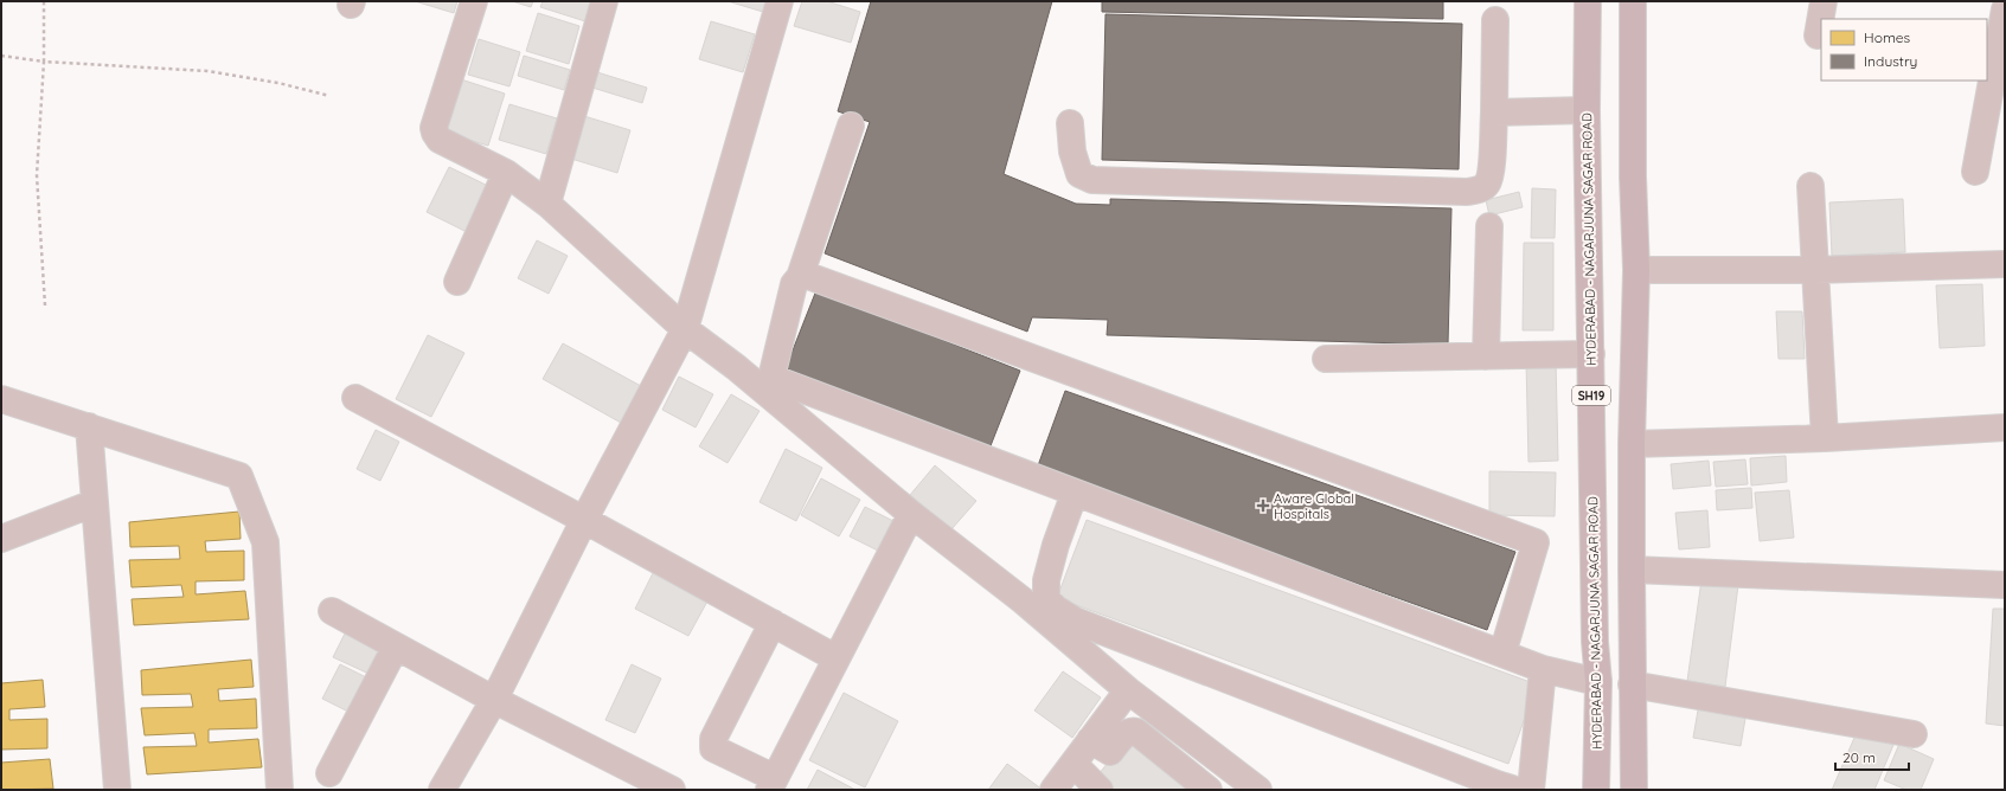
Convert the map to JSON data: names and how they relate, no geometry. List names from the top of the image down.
{
  "streets": {
    "main road": ["HYDERABAD - NAGARJUNA SAGAR ROAD", "SH19"]
  },
  "places": {
    "health": ["Aware Global Hospitals"]
  },
  "legend": ["Homes", "Industry"],
  "scale_bar": "20 m"
}
